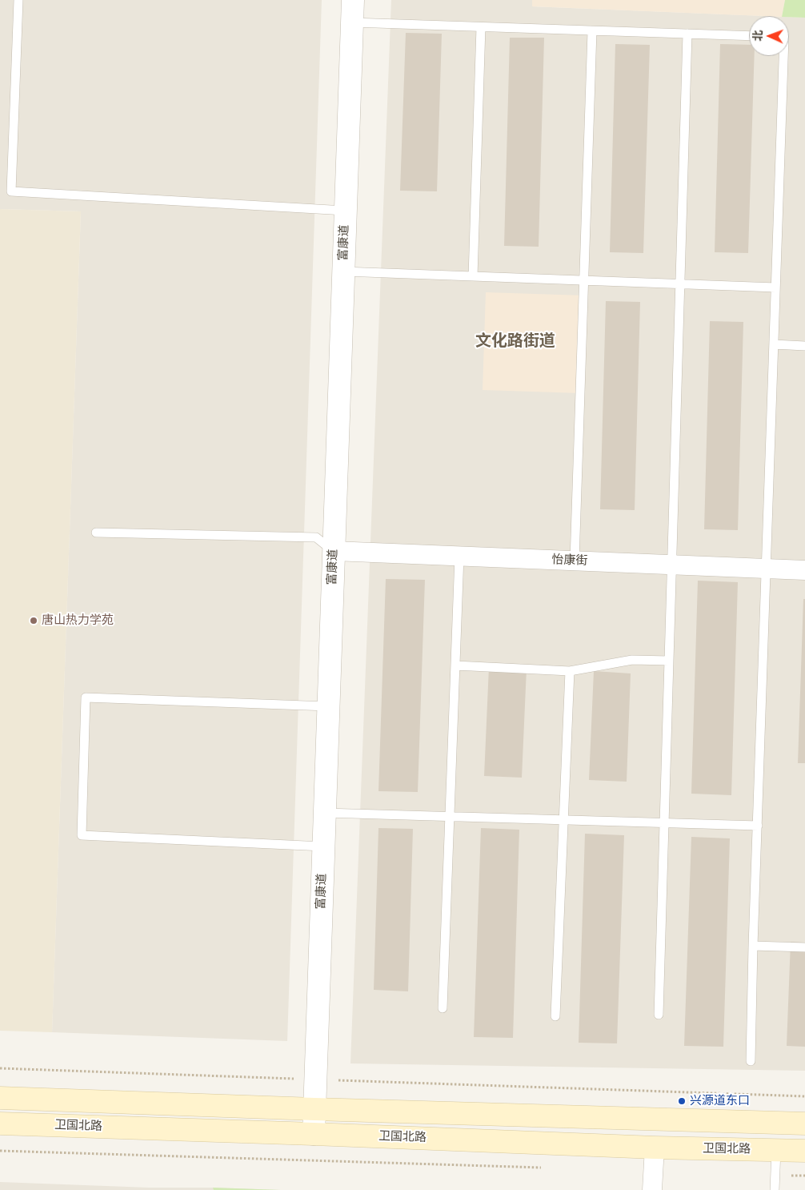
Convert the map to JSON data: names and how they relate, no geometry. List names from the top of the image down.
{
  "streets": {
    "main road": ["卫国北路"],
    "street": ["富康道", "怡康街"]
  },
  "crossings": [
    ["富康道", "怡康街"],
    ["富康道", "卫国北路"]
  ],
  "districts": ["文化路街道"],
  "places": ["唐山热力学苑", "兴源道东口"],
  "north": "left"
}
